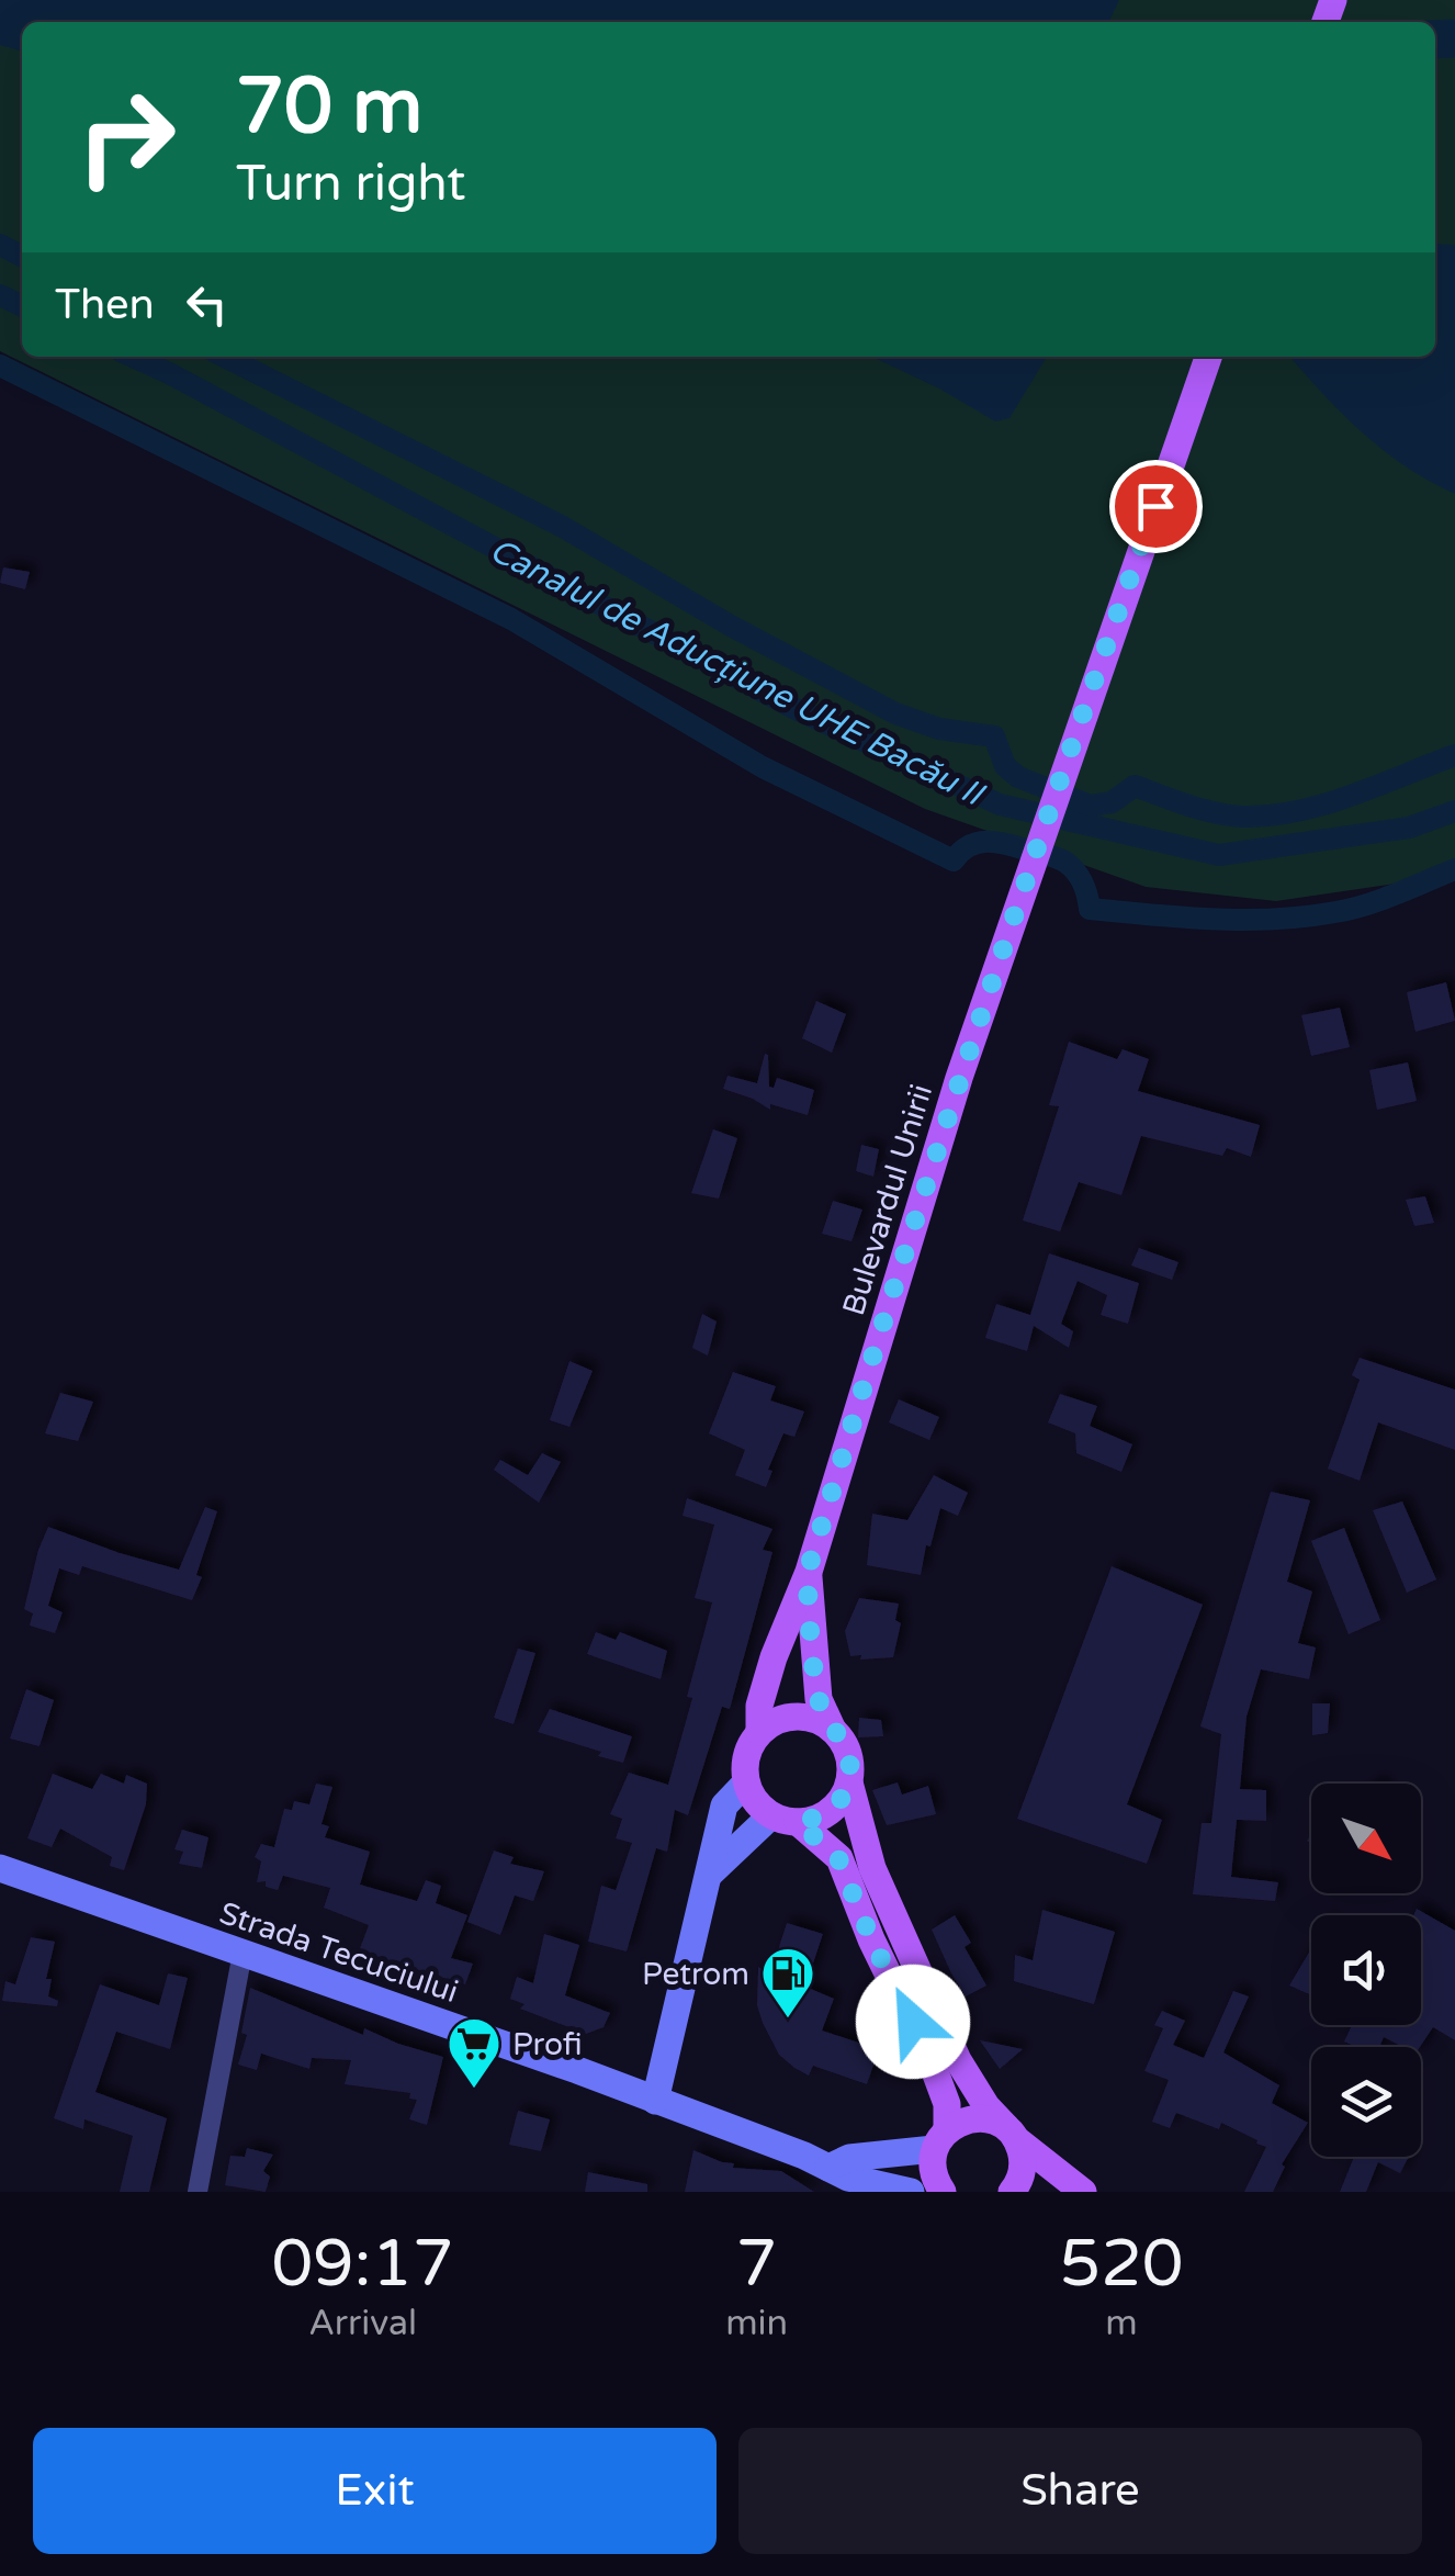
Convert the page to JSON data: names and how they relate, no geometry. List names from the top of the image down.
{
  "streets": {
    "main road": ["Bulevardul Unirii", "Strada Tecuciului"]
  },
  "water": ["Canalul de Aducțiune UHE Bacău II"],
  "places": {
    "fuel station": ["Petrom"],
    "supermarket": ["Profi"]
  },
  "north": "bottom right",
  "page": {
    "turn": ["70 m", "Turn right"],
    "then": "Then",
    "eta": [
      "09:17",
      "Arrival",
      "7",
      "min",
      "520",
      "m"
    ],
    "buttons": ["Exit", "Share"]
  }
}
